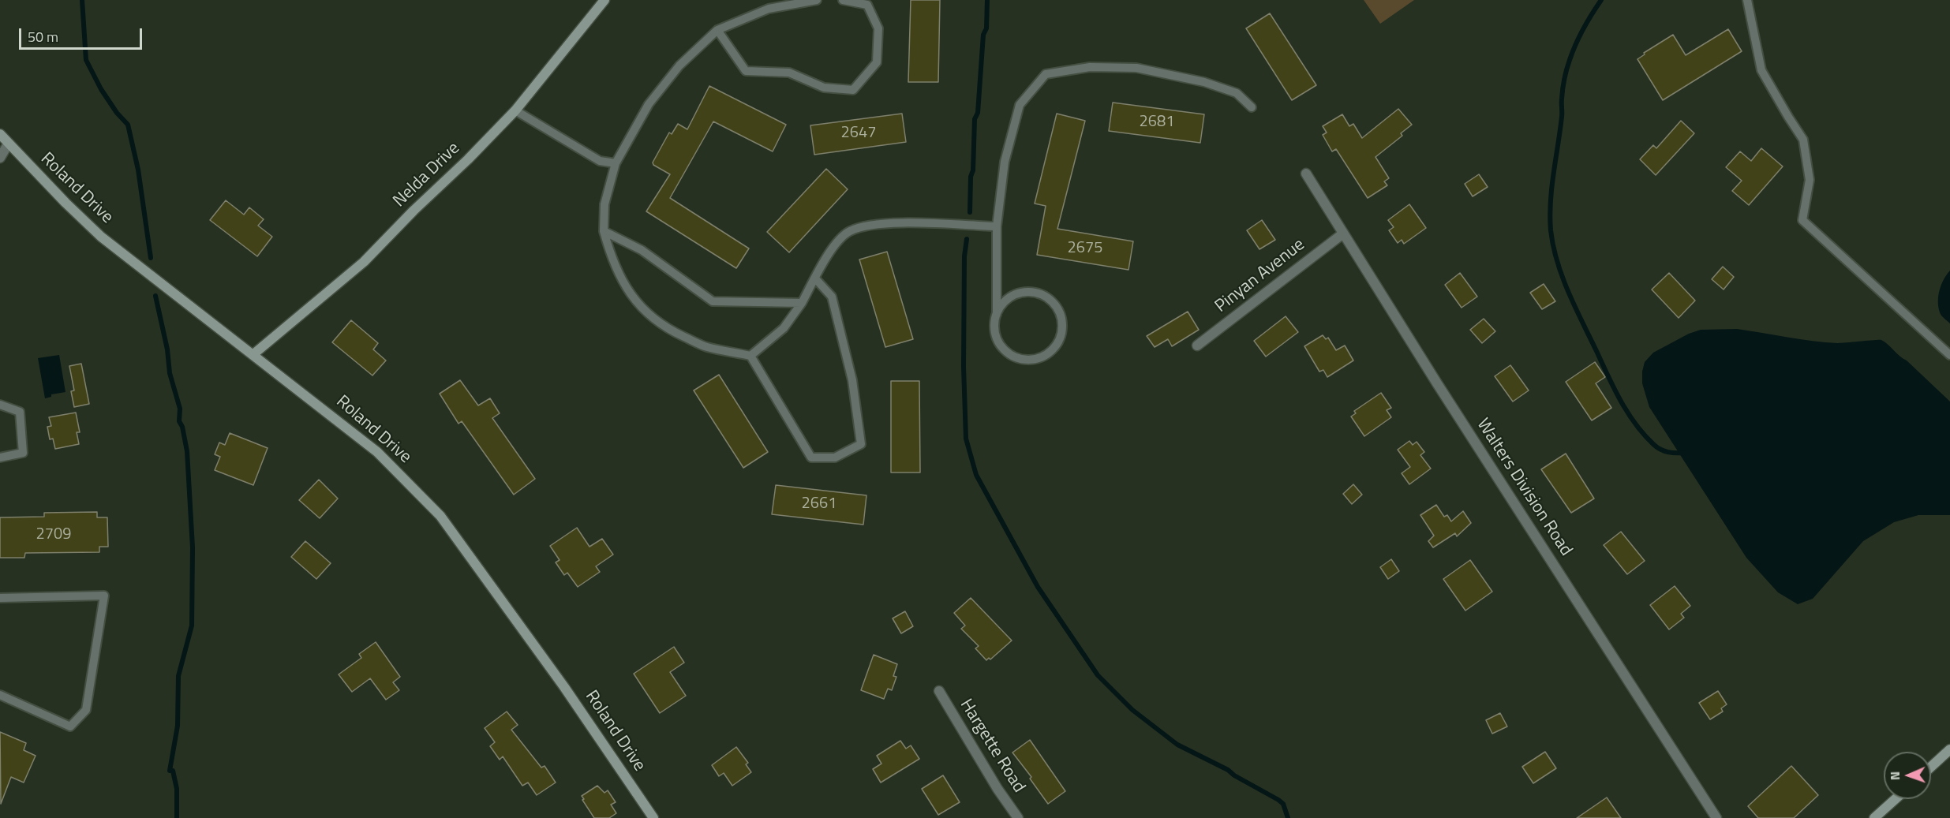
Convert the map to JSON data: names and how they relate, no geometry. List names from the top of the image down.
{
  "streets": {
    "street": [
      "Nelda Drive",
      "Roland Drive",
      "Pinyan Avenue",
      "Walters Division Road",
      "Hargette Road"
    ]
  },
  "crossings": [
    ["Nelda Drive", "Roland Drive"],
    ["Pinyan Avenue", "Walters Division Road"]
  ],
  "house_numbers": [
    "2681",
    "2647",
    "2675",
    "2661",
    "2709"
  ],
  "scale_bar": "50 m",
  "north": "left"
}
